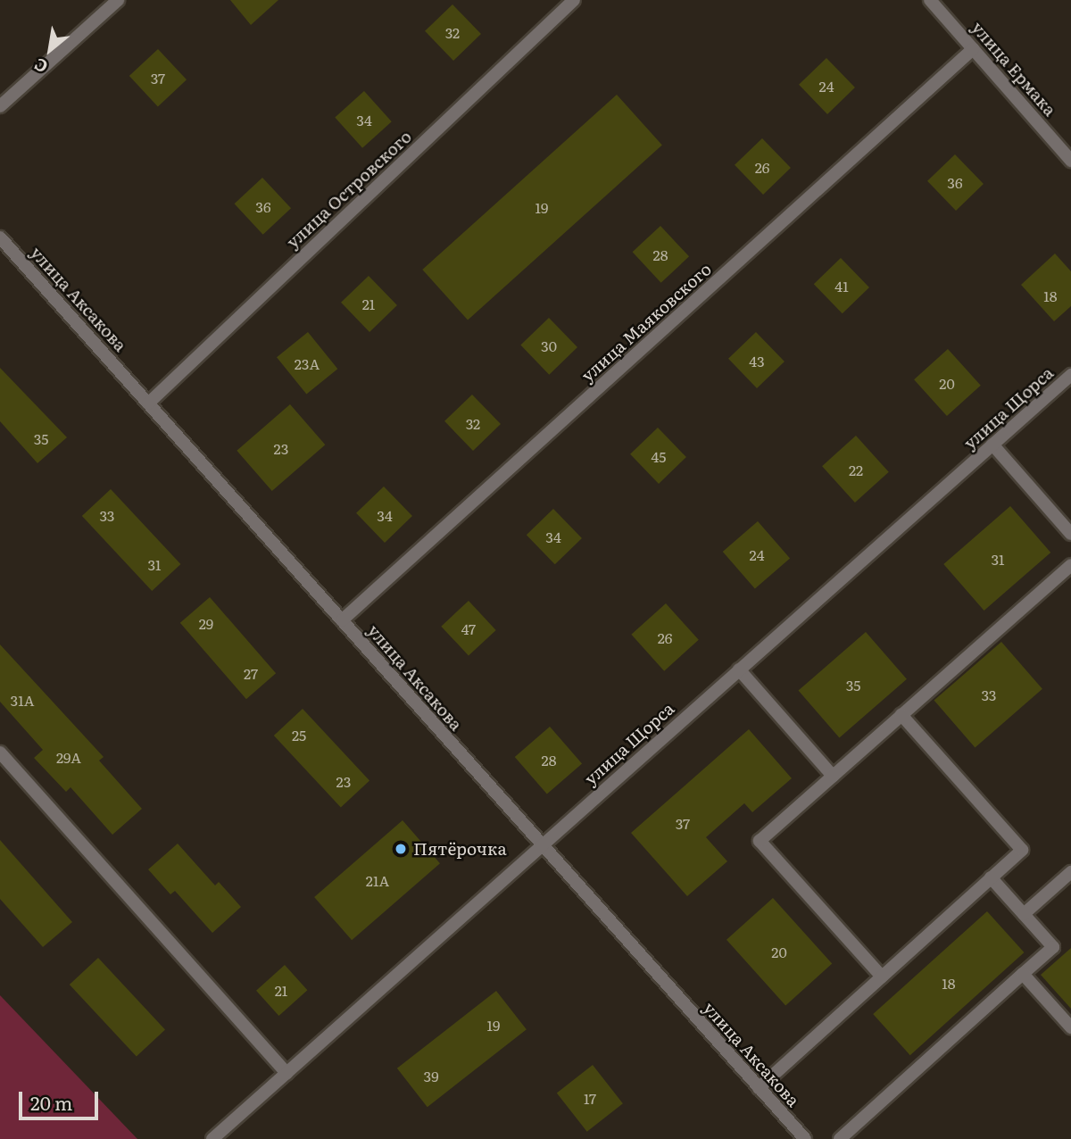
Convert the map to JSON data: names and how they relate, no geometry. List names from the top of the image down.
{
  "streets": {
    "street": [
      "улица Ермака",
      "улица Островского",
      "улица Аксакова",
      "улица Маяковского",
      "улица Щорса"
    ]
  },
  "crossings": [
    ["улица Ермака", "улица Маяковского"],
    ["улица Островского", "улица Аксакова"],
    ["улица Аксакова", "улица Маяковского"],
    ["улица Аксакова", "улица Щорса"]
  ],
  "places": ["Пятёрочка"],
  "house_numbers": [
    "32",
    "37",
    "24",
    "34",
    "26",
    "36",
    "36",
    "19",
    "28",
    "41",
    "18",
    "21",
    "30",
    "43",
    "23А",
    "20",
    "32",
    "35",
    "23",
    "45",
    "22",
    "33",
    "34",
    "34",
    "24",
    "31",
    "31",
    "29",
    "47",
    "26",
    "27",
    "35",
    "33",
    "31А",
    "25",
    "29А",
    "28",
    "23",
    "37",
    "21А",
    "20",
    "18",
    "21",
    "19",
    "39",
    "17"
  ],
  "scale_bar": "20 m",
  "north": "bottom left"
}
